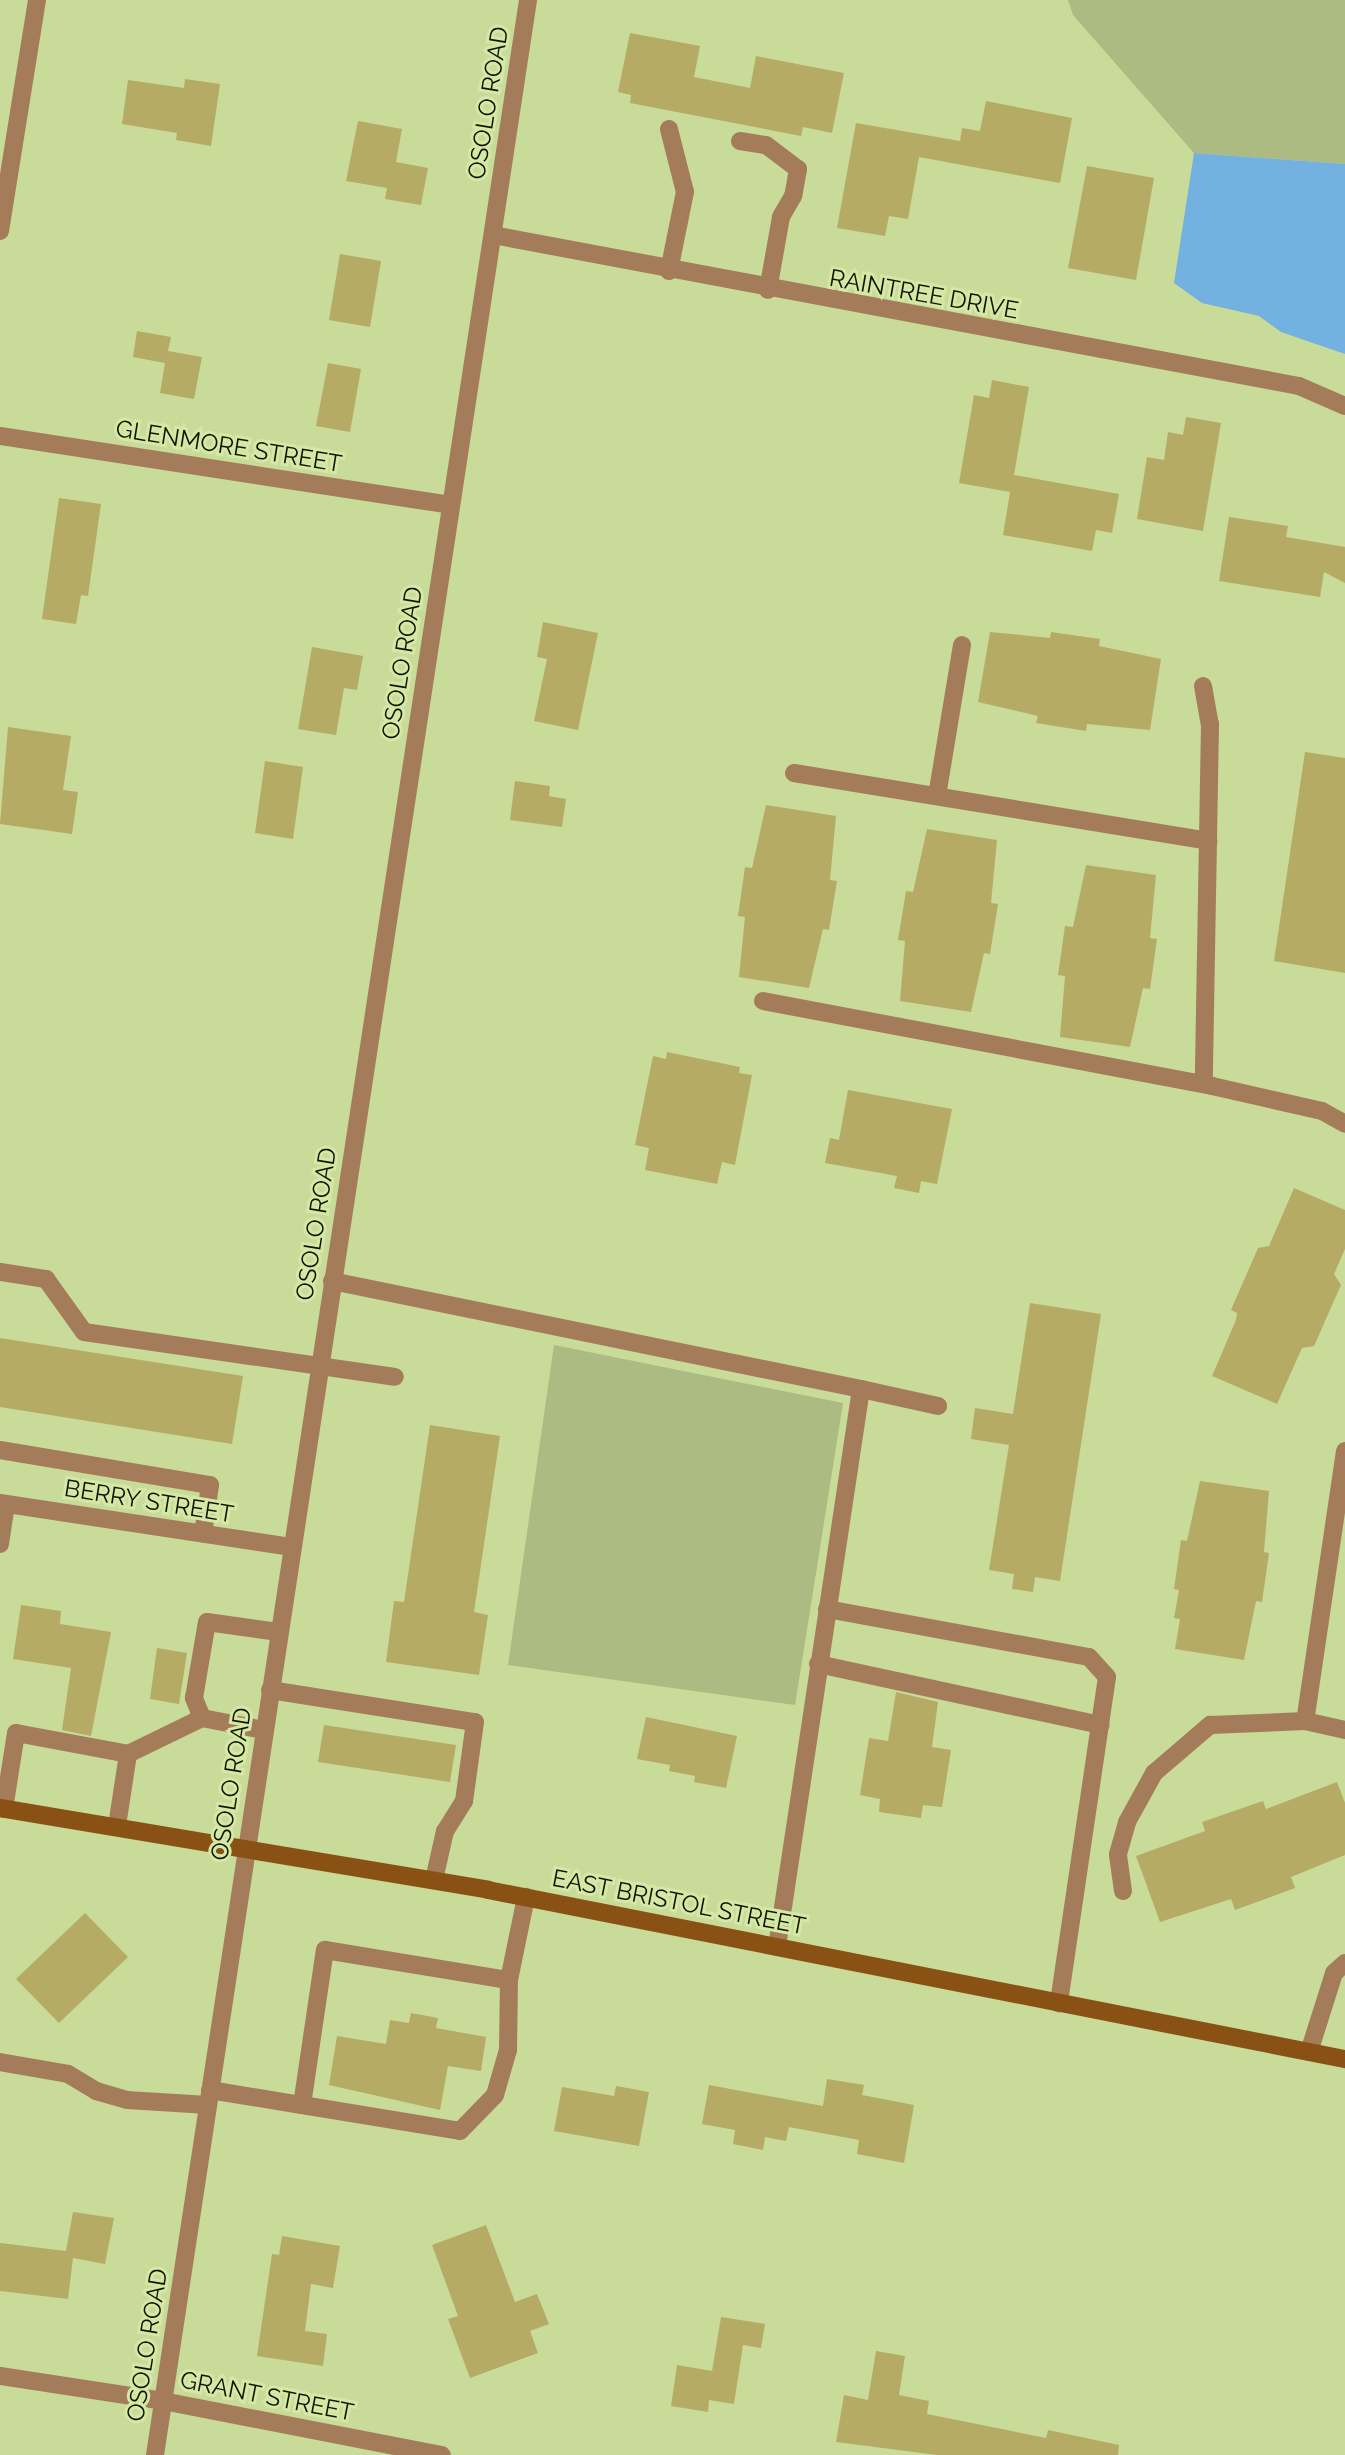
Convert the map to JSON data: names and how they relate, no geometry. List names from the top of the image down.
{
  "streets": {
    "main road": ["EAST BRISTOL STREET"],
    "street": [
      "OSOLO ROAD",
      "RAINTREE DRIVE",
      "GLENMORE STREET",
      "BERRY STREET",
      "GRANT STREET"
    ]
  },
  "crossings": [
    ["OSOLO ROAD", "RAINTREE DRIVE"],
    ["OSOLO ROAD", "GLENMORE STREET"],
    ["OSOLO ROAD", "BERRY STREET"],
    ["OSOLO ROAD", "EAST BRISTOL STREET"],
    ["OSOLO ROAD", "GRANT STREET"]
  ]
}
